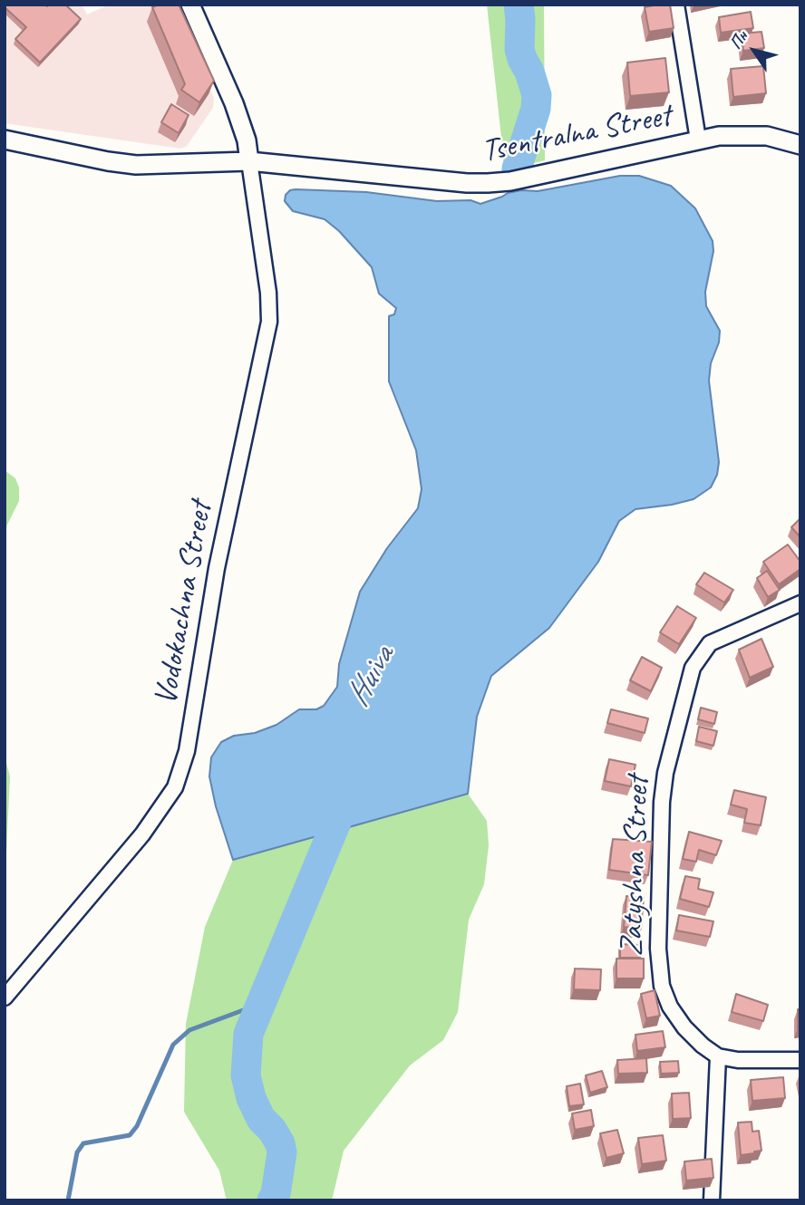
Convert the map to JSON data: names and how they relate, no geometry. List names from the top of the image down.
{
  "streets": {
    "street": ["Tsentralna Street", "Vodokachna Street", "Zatyshna Street"]
  },
  "crossings": [
    ["Tsentralna Street", "Vodokachna Street"]
  ],
  "water": ["Huiva"],
  "north": "top left"
}
